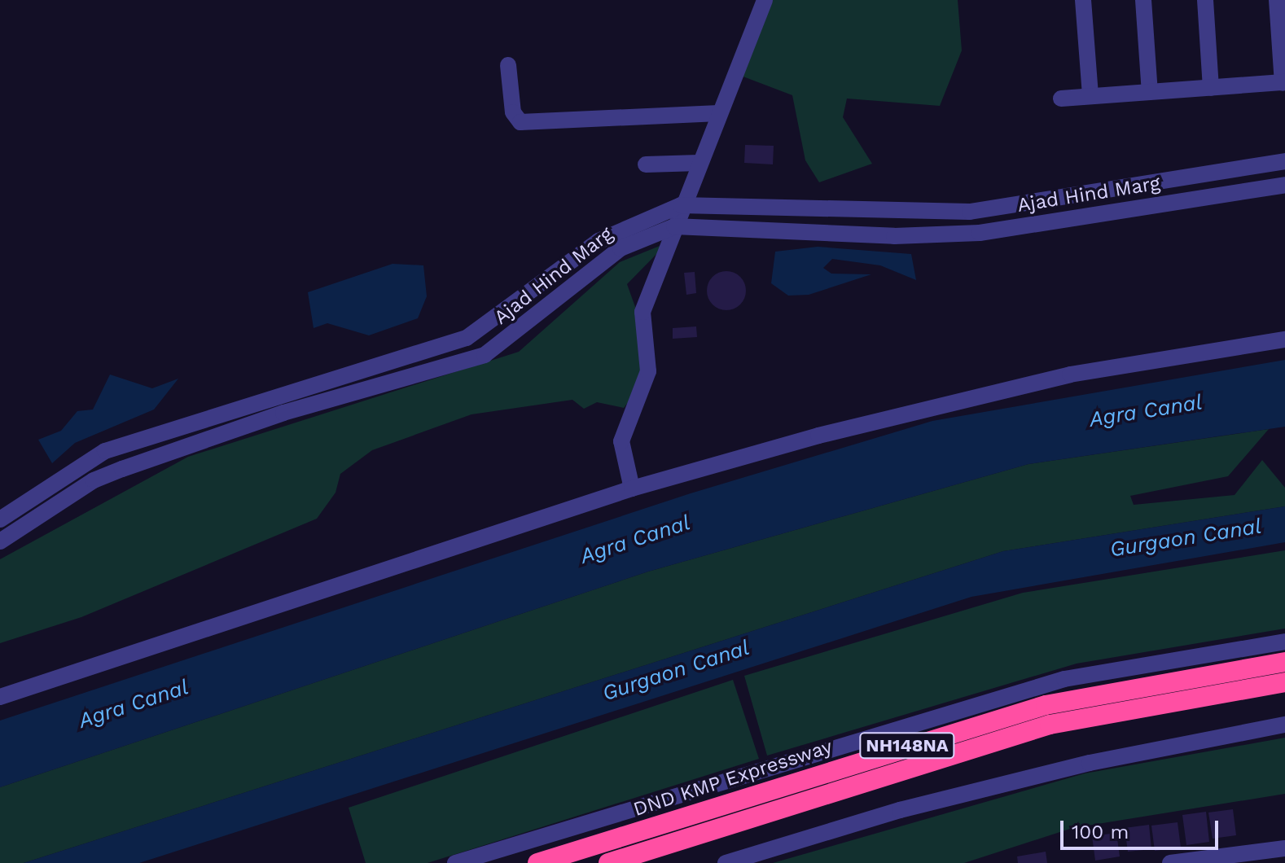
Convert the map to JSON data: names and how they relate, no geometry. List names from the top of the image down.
{
  "streets": {
    "highway": ["NH148NA", "DND KMP Expressway"],
    "street": ["Ajad Hind Marg"]
  },
  "water": ["Agra Canal", "Gurgaon Canal"],
  "scale_bar": "100 m"
}
